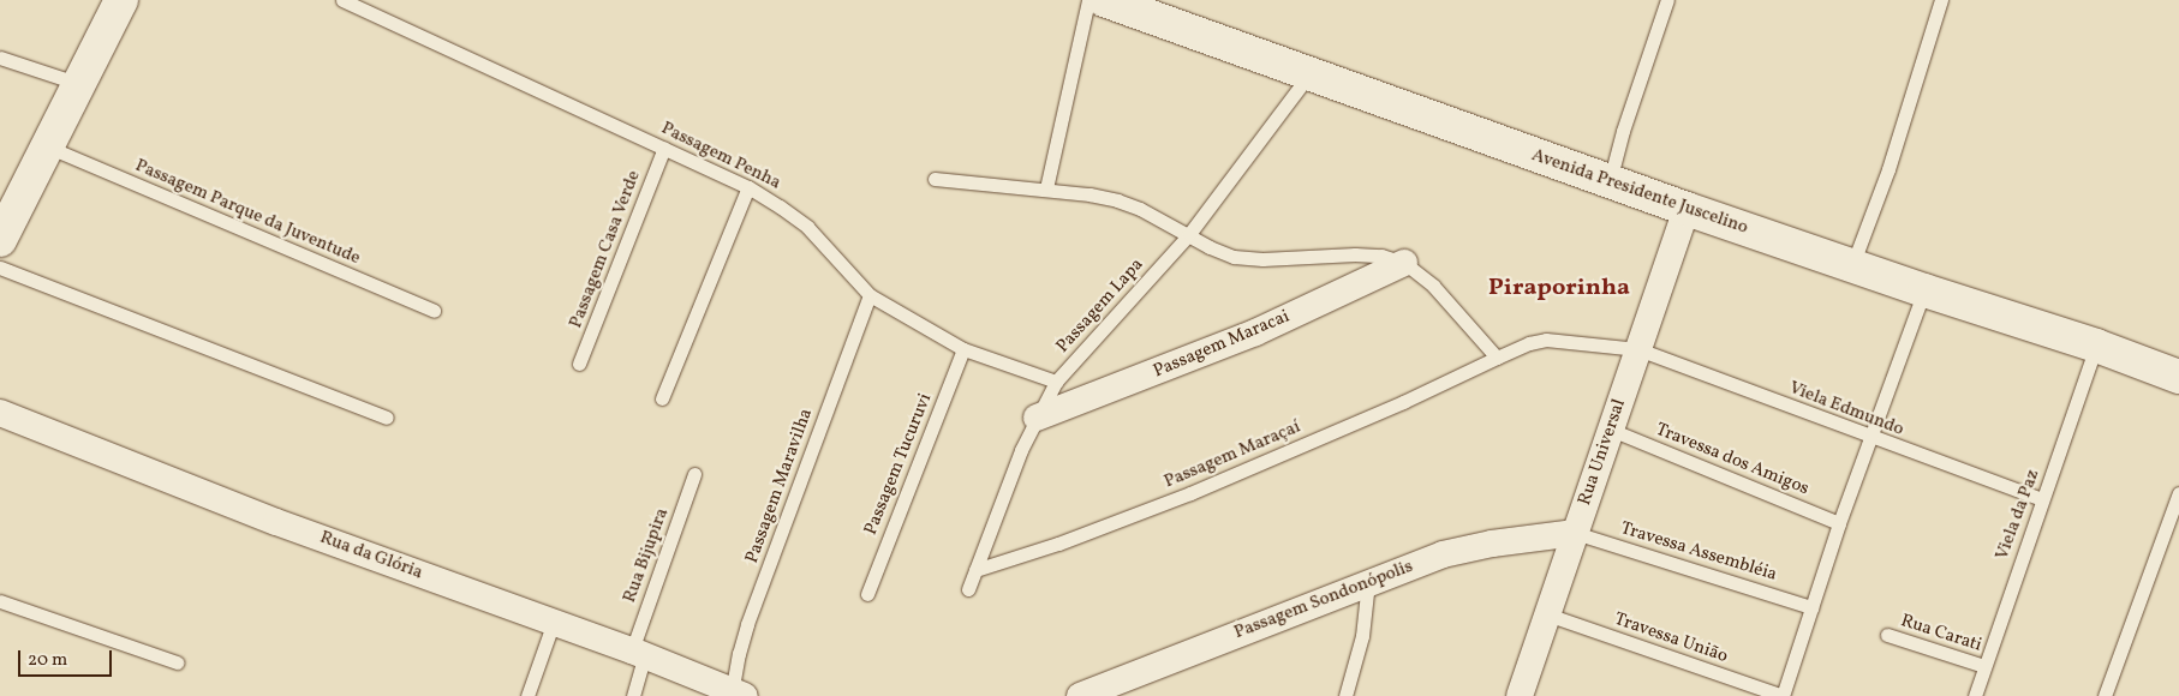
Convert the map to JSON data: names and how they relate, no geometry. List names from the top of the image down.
{
  "streets": {
    "street": [
      "Avenida Presidente Juscelino",
      "Passagem Maracai",
      "Rua Universal",
      "Rua da Glória",
      "Passagem Sondonópolis"
    ],
    "lane": [
      "Passagem Penha",
      "Passagem Parque da Juventude",
      "Passagem Casa Verde",
      "Passagem Lapa",
      "Viela Edmundo",
      "Passagem Maraçaí",
      "Travessa dos Amigos",
      "Passagem Tucuruvi",
      "Passagem Maravilha",
      "Viela da Paz",
      "Travessa Assembléia",
      "Rua Bijupira",
      "Rua Carati",
      "Travessa União"
    ]
  },
  "crossings": [
    ["Passagem Penha", "Passagem Casa Verde"],
    ["Passagem Penha", "Passagem Lapa"],
    ["Passagem Penha", "Passagem Tucuruvi"],
    ["Passagem Penha", "Passagem Maravilha"],
    ["Avenida Presidente Juscelino", "Passagem Lapa"],
    ["Avenida Presidente Juscelino", "Rua Universal"],
    ["Avenida Presidente Juscelino", "Viela da Paz"],
    ["Passagem Lapa", "Passagem Maracai"],
    ["Passagem Lapa", "Passagem Maraçaí"],
    ["Viela Edmundo", "Rua Universal"],
    ["Viela Edmundo", "Passagem Maraçaí"],
    ["Viela Edmundo", "Viela da Paz"],
    ["Rua Universal", "Travessa dos Amigos"],
    ["Rua Universal", "Travessa Assembléia"],
    ["Rua Universal", "Passagem Sondonópolis"],
    ["Rua Universal", "Travessa União"],
    ["Passagem Maravilha", "Rua da Glória"],
    ["Viela da Paz", "Rua Carati"],
    ["Travessa Assembléia", "Passagem Sondonópolis"],
    ["Rua da Glória", "Rua Bijupira"]
  ],
  "districts": ["Piraporinha"],
  "scale_bar": "20 m"
}
